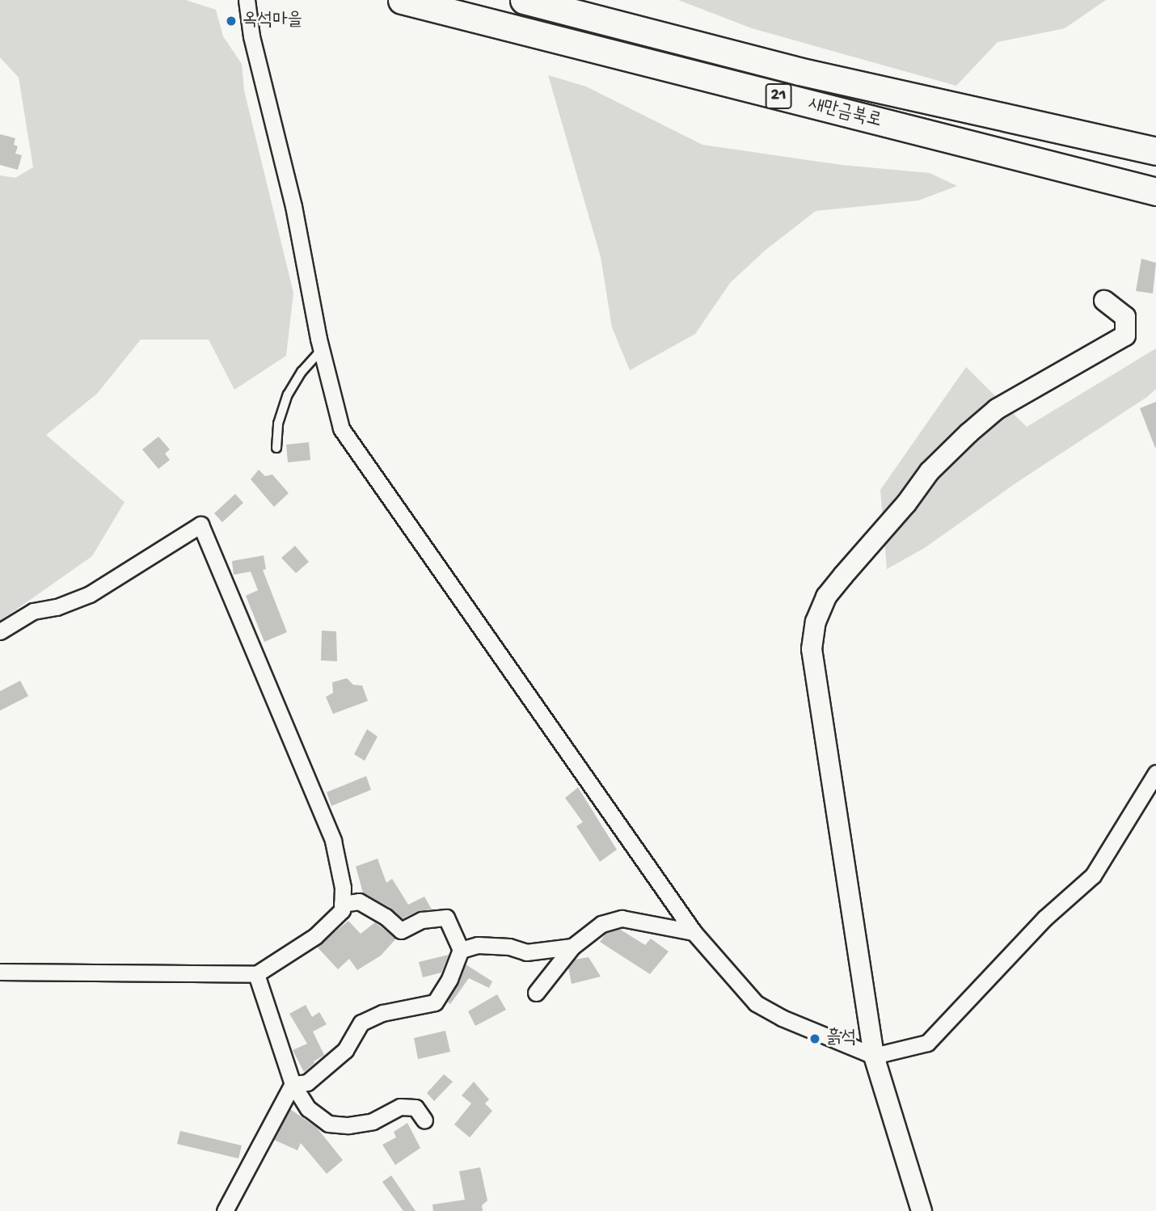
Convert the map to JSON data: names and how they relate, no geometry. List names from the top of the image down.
{
  "streets": {
    "highway": ["21", "새만금북로"]
  },
  "places": ["옥석마을", "흙석"]
}
